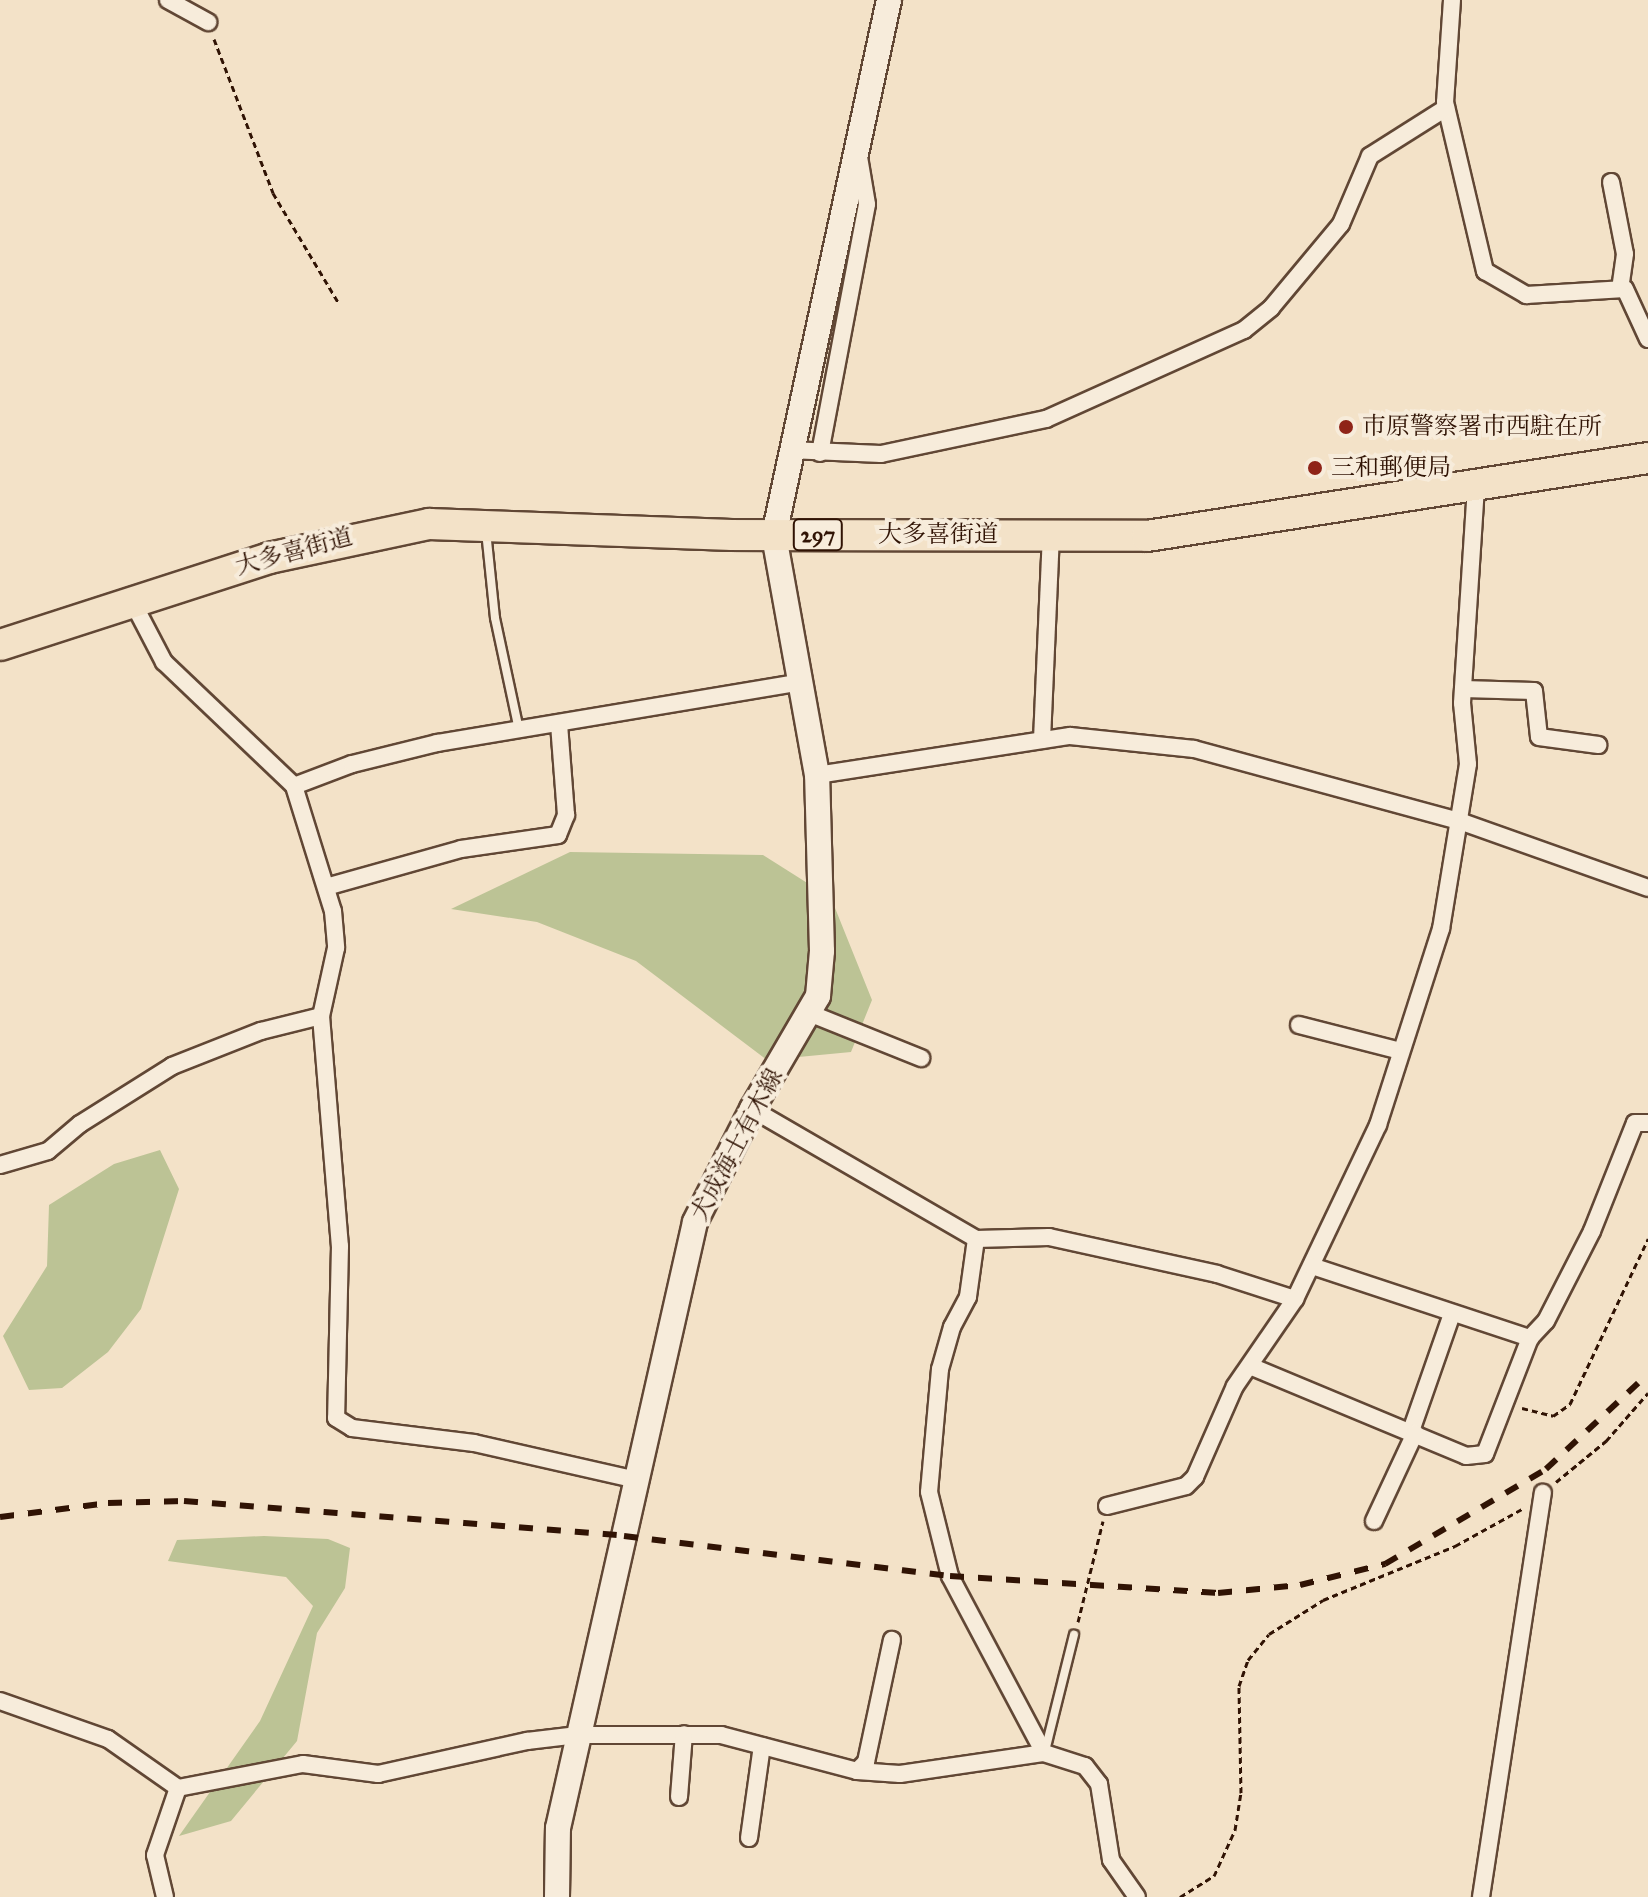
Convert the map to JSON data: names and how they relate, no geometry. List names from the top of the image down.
{
  "streets": {
    "highway": ["297", "大多喜街道"],
    "main road": ["犬成海士有木線"]
  },
  "crossings": [
    ["大多喜街道", "犬成海士有木線"]
  ],
  "places": ["市原警察署市西駐在所", "三和郵便局"]
}
